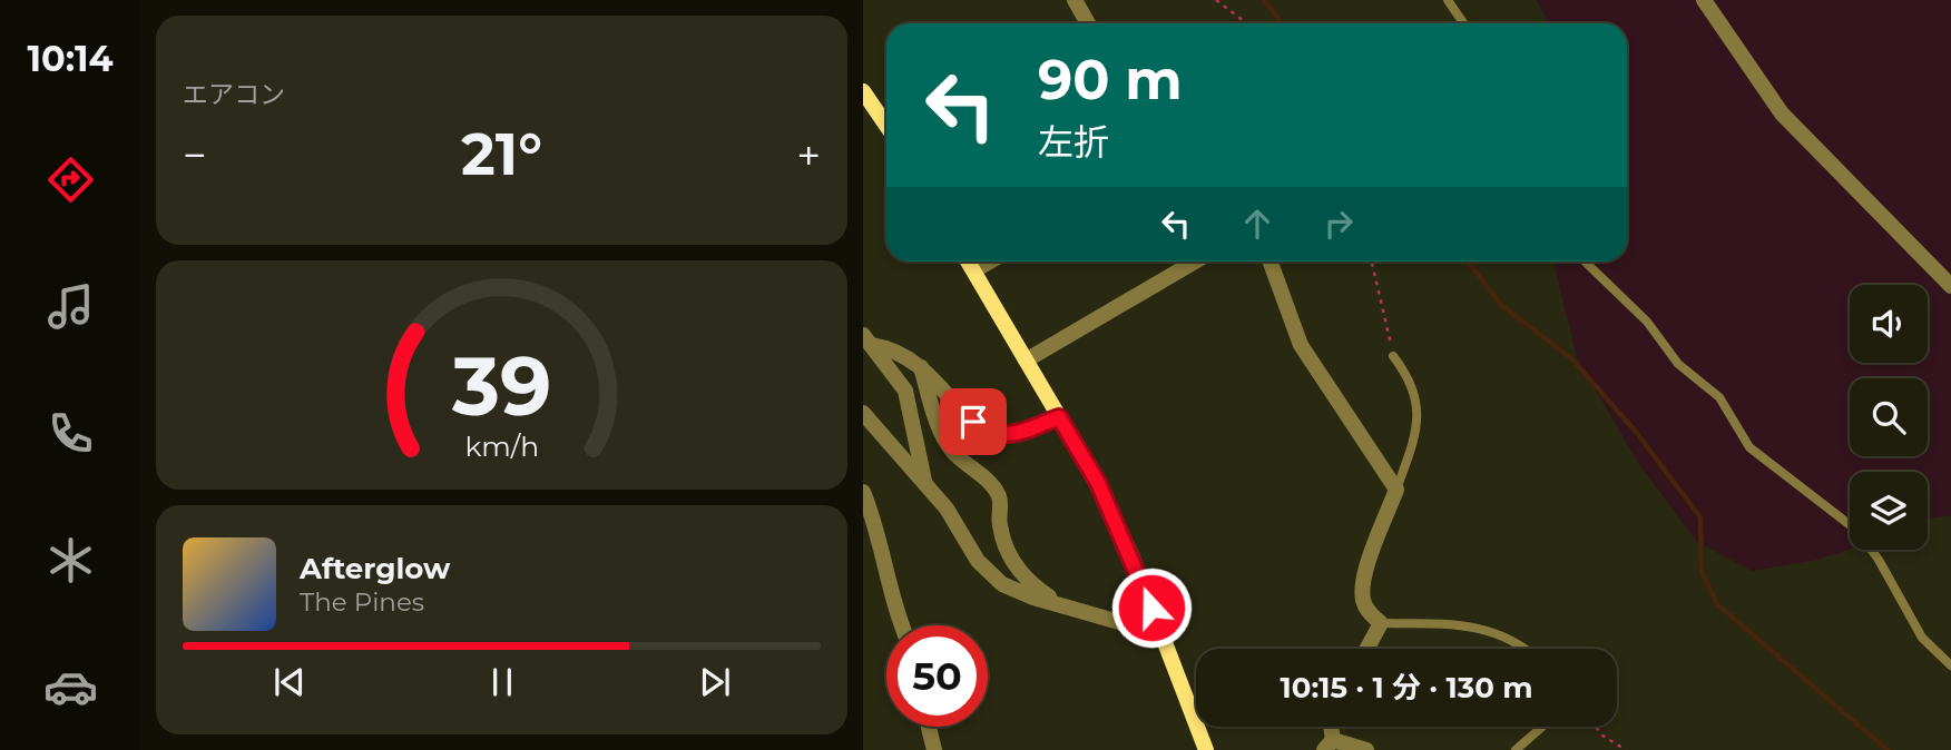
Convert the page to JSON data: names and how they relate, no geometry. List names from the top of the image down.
{
  "page": {
    "tabs": "10:14",
    "tile": "エアコン",
    "turn": ["90 m", "左折"],
    "heat": ["−", "21°", "+"],
    "song": ["Afterglow", "The Pines"],
    "limit": "50",
    "trip": "10:15 · 1 分 · 130 m",
    "gauge": ["39", "km/h"]
  }
}
